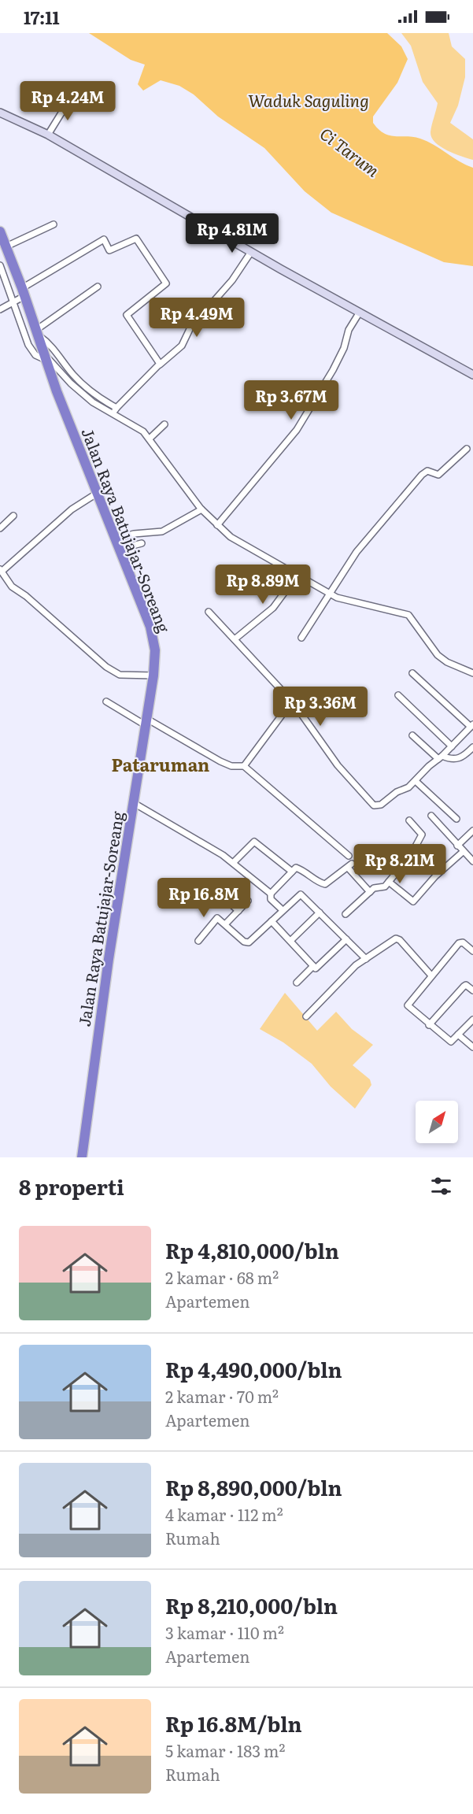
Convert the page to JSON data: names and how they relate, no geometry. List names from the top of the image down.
{
  "streets": {
    "highway": ["Jalan Raya Batujajar-Soreang"]
  },
  "districts": ["Pataruman"],
  "water": ["Waduk Saguling", "Ci Tarum"],
  "north": "top right",
  "page": {
    "status": "17:11",
    "price": [
      "Rp 4.24M",
      "Rp 4.81M",
      "Rp 4.49M",
      "Rp 3.67M",
      "Rp 8.89M",
      "Rp 3.36M",
      "Rp 8.21M",
      "Rp 16.8M"
    ],
    "heading": "8 properti",
    "list": [
      {
        "name": "Rp 4,810,000/bln",
        "note": "2 kamar · 68 m² · Apartemen"
      },
      {
        "name": "Rp 4,490,000/bln",
        "note": "2 kamar · 70 m² · Apartemen"
      },
      {
        "name": "Rp 8,890,000/bln",
        "note": "4 kamar · 112 m² · Rumah"
      },
      {
        "name": "Rp 8,210,000/bln",
        "note": "3 kamar · 110 m² · Apartemen"
      },
      {
        "name": "Rp 16.8M/bln",
        "note": "5 kamar · 183 m² · Rumah"
      }
    ]
  }
}
